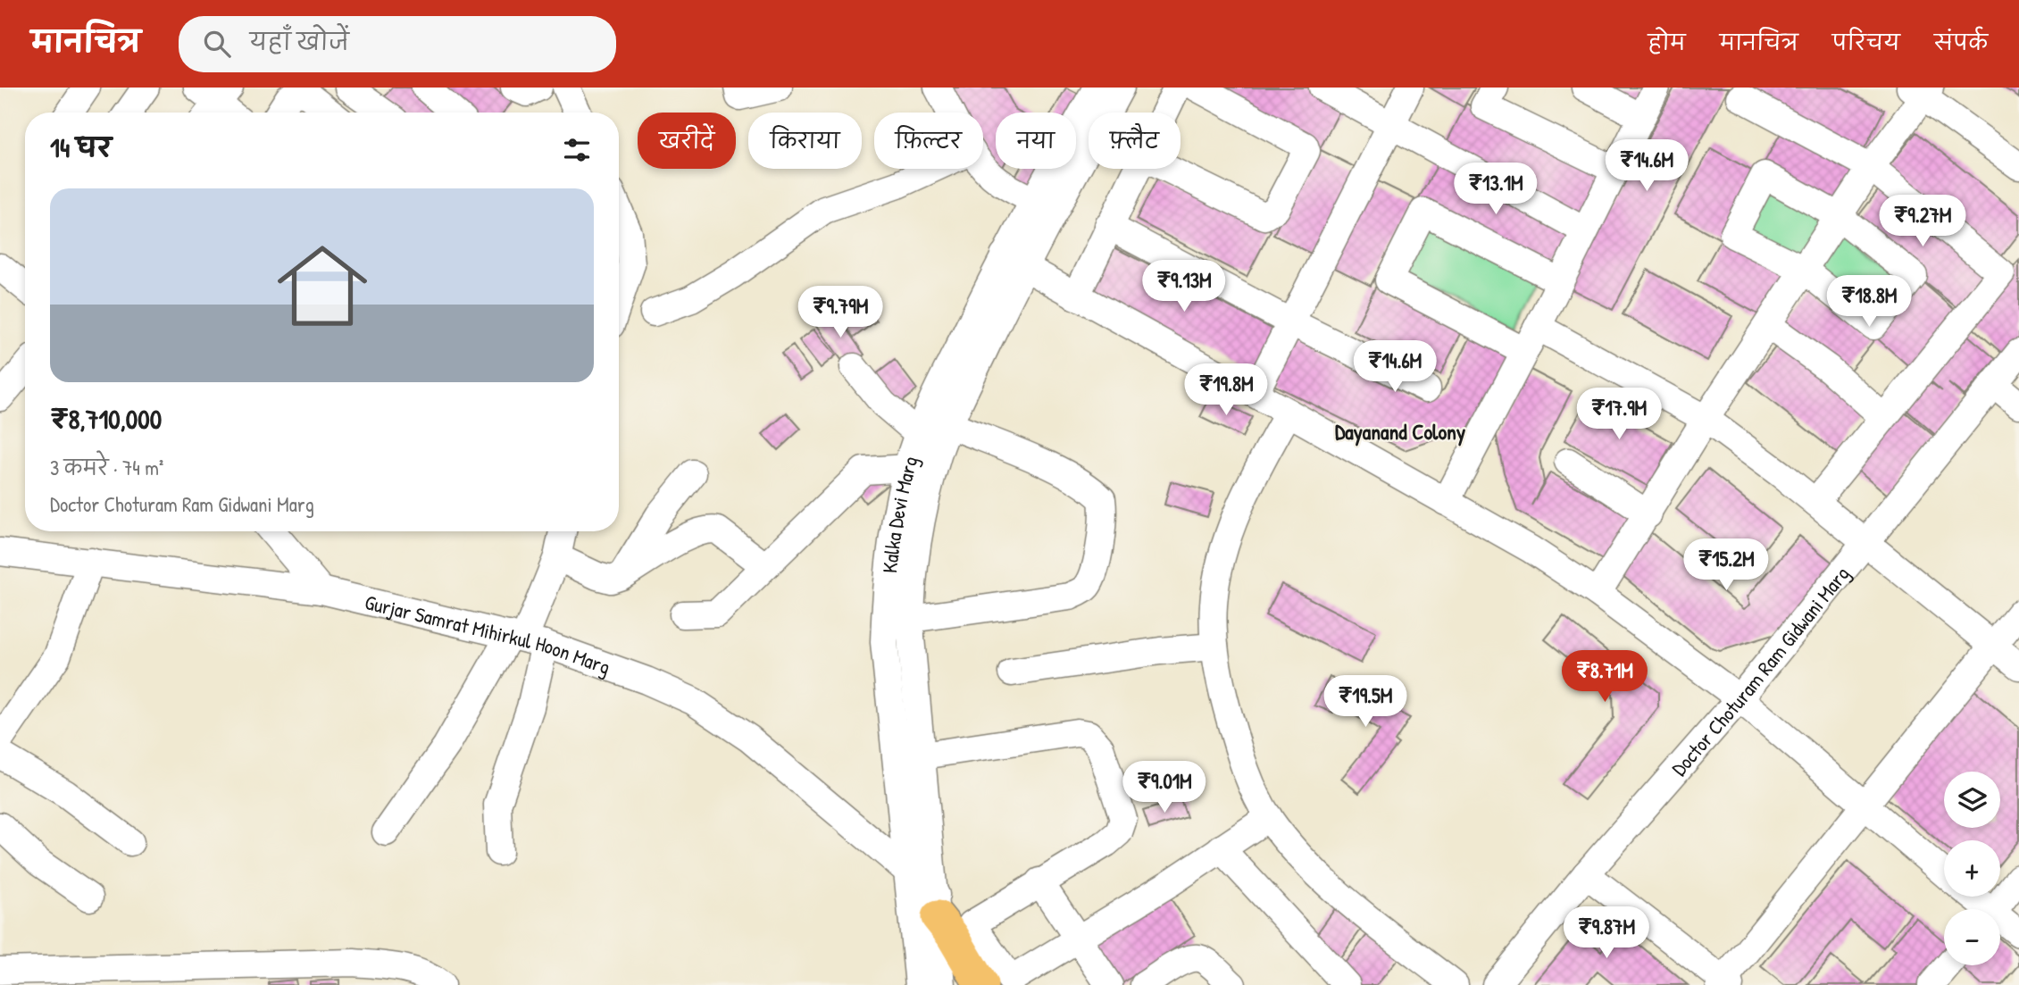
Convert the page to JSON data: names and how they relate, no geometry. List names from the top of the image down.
{
  "streets": {
    "street": ["Kalka Devi Marg", "Gurjar Samrat Mihirkul Hoon Marg", "Doctor Choturam Ram Gidwani Marg"]
  },
  "crossings": [
    ["Kalka Devi Marg", "Gurjar Samrat Mihirkul Hoon Marg"]
  ],
  "districts": ["Dayanand Colony"],
  "page": {
    "header": "मानचित्र",
    "search": "यहाँ खोजें",
    "nav": [
      "होम",
      "मानचित्र",
      "परिचय",
      "संपर्क"
    ],
    "chip": [
      "खरीदें",
      "किराया",
      "फ़िल्टर",
      "नया",
      "फ़्लैट"
    ],
    "heading": "14 घर",
    "price": [
      "₹14.6M",
      "₹13.1M",
      "₹9.27M",
      "₹9.13M",
      "₹18.8M",
      "₹9.79M",
      "₹14.6M",
      "₹19.8M",
      "₹17.9M",
      "₹15.2M",
      "₹8.71M",
      "₹19.5M",
      "₹9.01M",
      "₹9.87M"
    ],
    "list": [
      {
        "name": "₹8,710,000",
        "note": "3 कमरे · 74 m² · Doctor Choturam Ram Gidwani Marg"
      }
    ],
    "map_buttons": ["+", "−"]
  }
}
